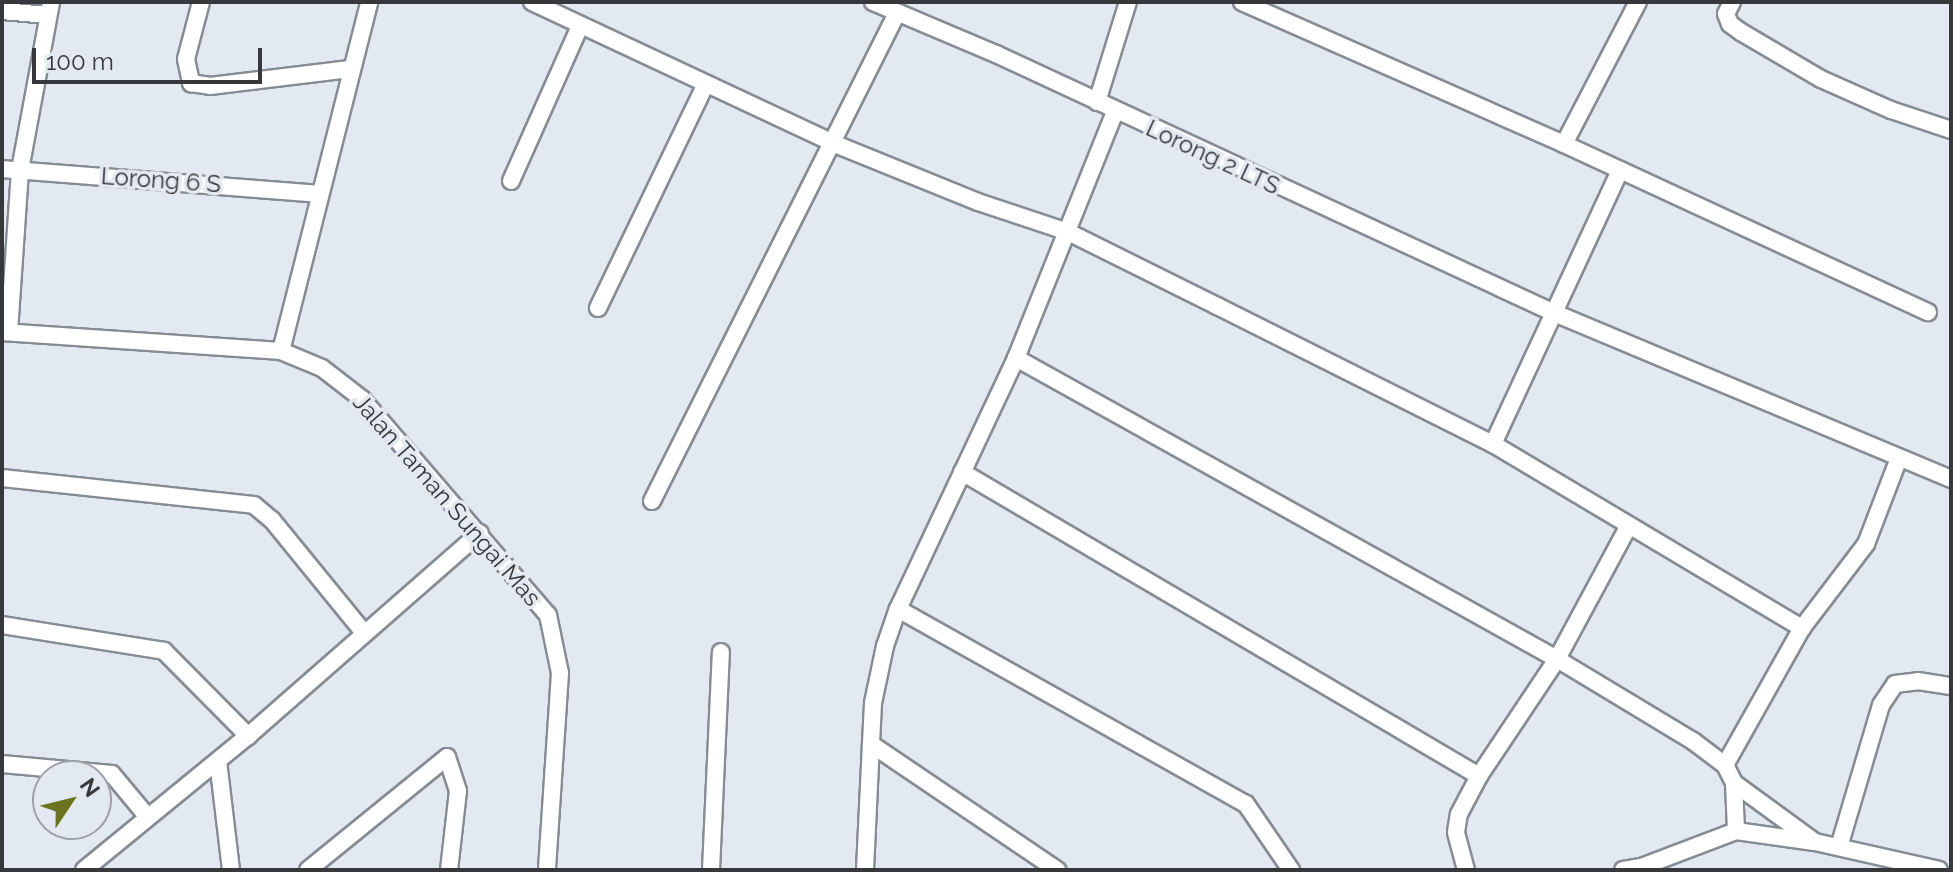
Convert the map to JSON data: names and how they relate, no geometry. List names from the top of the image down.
{
  "streets": {
    "street": ["Lorong 2 LTS", "Lorong 6 S", "Jalan Taman Sungai Mas"]
  },
  "scale_bar": "100 m",
  "north": "top right"
}
